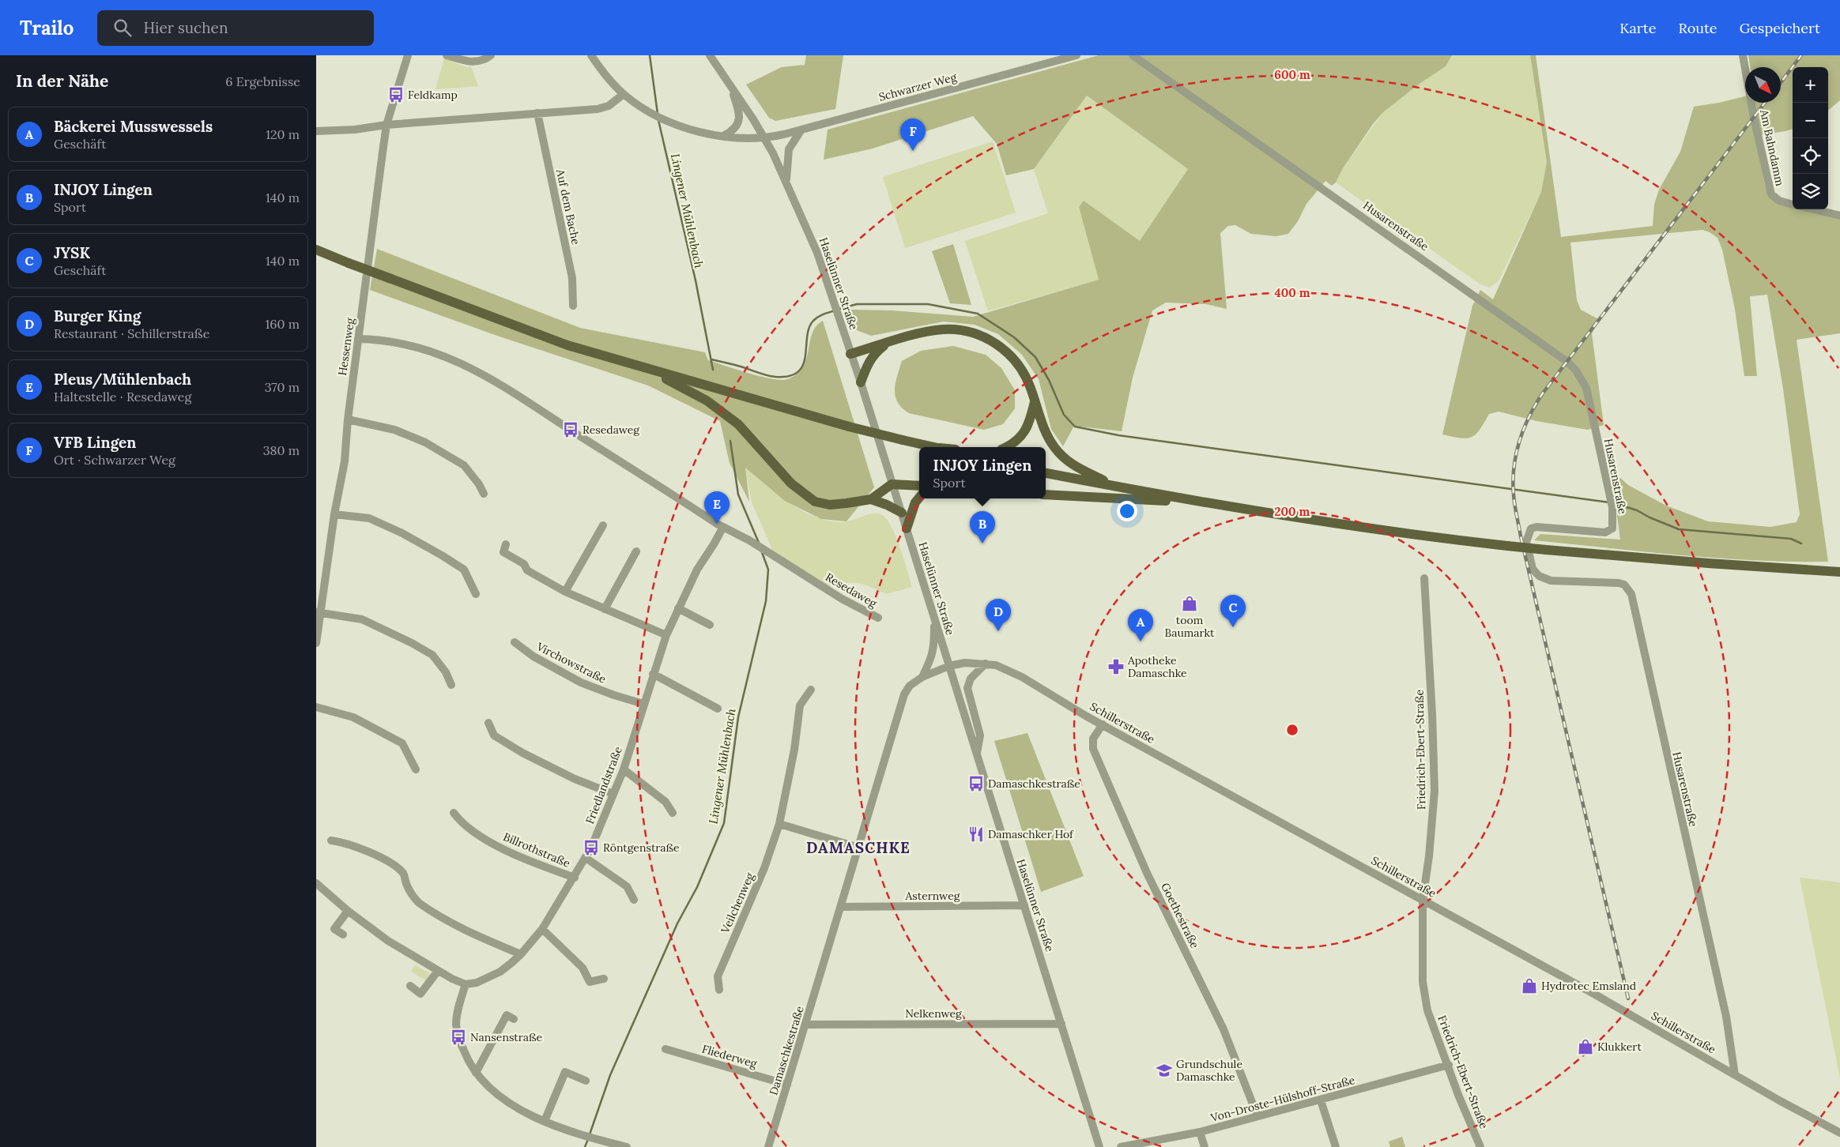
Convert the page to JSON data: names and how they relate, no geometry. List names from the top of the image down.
{
  "streets": {
    "street": [
      "Schwarzer Weg",
      "Am Bahndamm",
      "Auf dem Bache",
      "Husarenstraße",
      "Haselünner Straße",
      "Hessenweg",
      "Resedaweg",
      "Virchowstraße",
      "Schillerstraße",
      "Friedrich-Ebert-Straße",
      "Friedlandstraße",
      "Billrothstraße",
      "Asternweg",
      "Veilchenweg",
      "Goethestraße",
      "Nelkenweg",
      "Damaschkestraße",
      "Fliederweg",
      "Von-Droste-Hülshoff-Straße"
    ]
  },
  "crossings": [
    ["Schwarzer Weg", "Haselünner Straße"],
    ["Husarenstraße", "Schillerstraße"],
    ["Haselünner Straße", "Schillerstraße"],
    ["Haselünner Straße", "Asternweg"],
    ["Haselünner Straße", "Nelkenweg"],
    ["Haselünner Straße", "Damaschkestraße"],
    ["Hessenweg", "Resedaweg"],
    ["Resedaweg", "Friedlandstraße"],
    ["Virchowstraße", "Friedlandstraße"],
    ["Schillerstraße", "Friedrich-Ebert-Straße"],
    ["Schillerstraße", "Goethestraße"],
    ["Schillerstraße", "Damaschkestraße"],
    ["Friedrich-Ebert-Straße", "Von-Droste-Hülshoff-Straße"],
    ["Friedlandstraße", "Billrothstraße"],
    ["Asternweg", "Damaschkestraße"],
    ["Goethestraße", "Von-Droste-Hülshoff-Straße"],
    ["Nelkenweg", "Damaschkestraße"],
    ["Damaschkestraße", "Fliederweg"]
  ],
  "districts": ["DAMASCHKE"],
  "water": ["Lingener Mühlenbach"],
  "places": {
    "bus stop": [
      "Feldkamp",
      "Resedaweg",
      "Damaschkestraße",
      "Röntgenstraße",
      "Nansenstraße"
    ],
    "shop": ["toom Baumarkt", "Hydrotec Emsland", "Klukkert"],
    "pharmacy": ["Apotheke Damaschke"],
    "restaurant": ["Damaschker Hof"],
    "school or university": ["Grundschule Damaschke"]
  },
  "north": "bottom right",
  "page": {
    "header": "Trailo",
    "search": "Hier suchen",
    "nav": ["Karte", "Route", "Gespeichert"],
    "heading": ["In der Nähe", "6 Ergebnisse"],
    "map_buttons": ["+", "−"],
    "list": [
      {
        "mark": "A",
        "name": "Bäckerei Musswessels",
        "note": "Geschäft",
        "value": "120 m"
      },
      {
        "mark": "B",
        "name": "INJOY Lingen",
        "note": "Sport",
        "value": "140 m"
      },
      {
        "mark": "C",
        "name": "JYSK",
        "note": "Geschäft",
        "value": "140 m"
      },
      {
        "mark": "D",
        "name": "Burger King",
        "note": "Restaurant · Schillerstraße",
        "value": "160 m"
      },
      {
        "mark": "E",
        "name": "Pleus/Mühlenbach",
        "note": "Haltestelle · Resedaweg",
        "value": "370 m"
      },
      {
        "mark": "F",
        "name": "VFB Lingen",
        "note": "Ort · Schwarzer Weg",
        "value": "380 m"
      }
    ],
    "pins": [
      "F",
      "E",
      "B",
      "C",
      "D",
      "A"
    ],
    "popup": ["INJOY Lingen", "Sport"]
  },
  "rings": ["600 m", "400 m", "200 m"]
}
